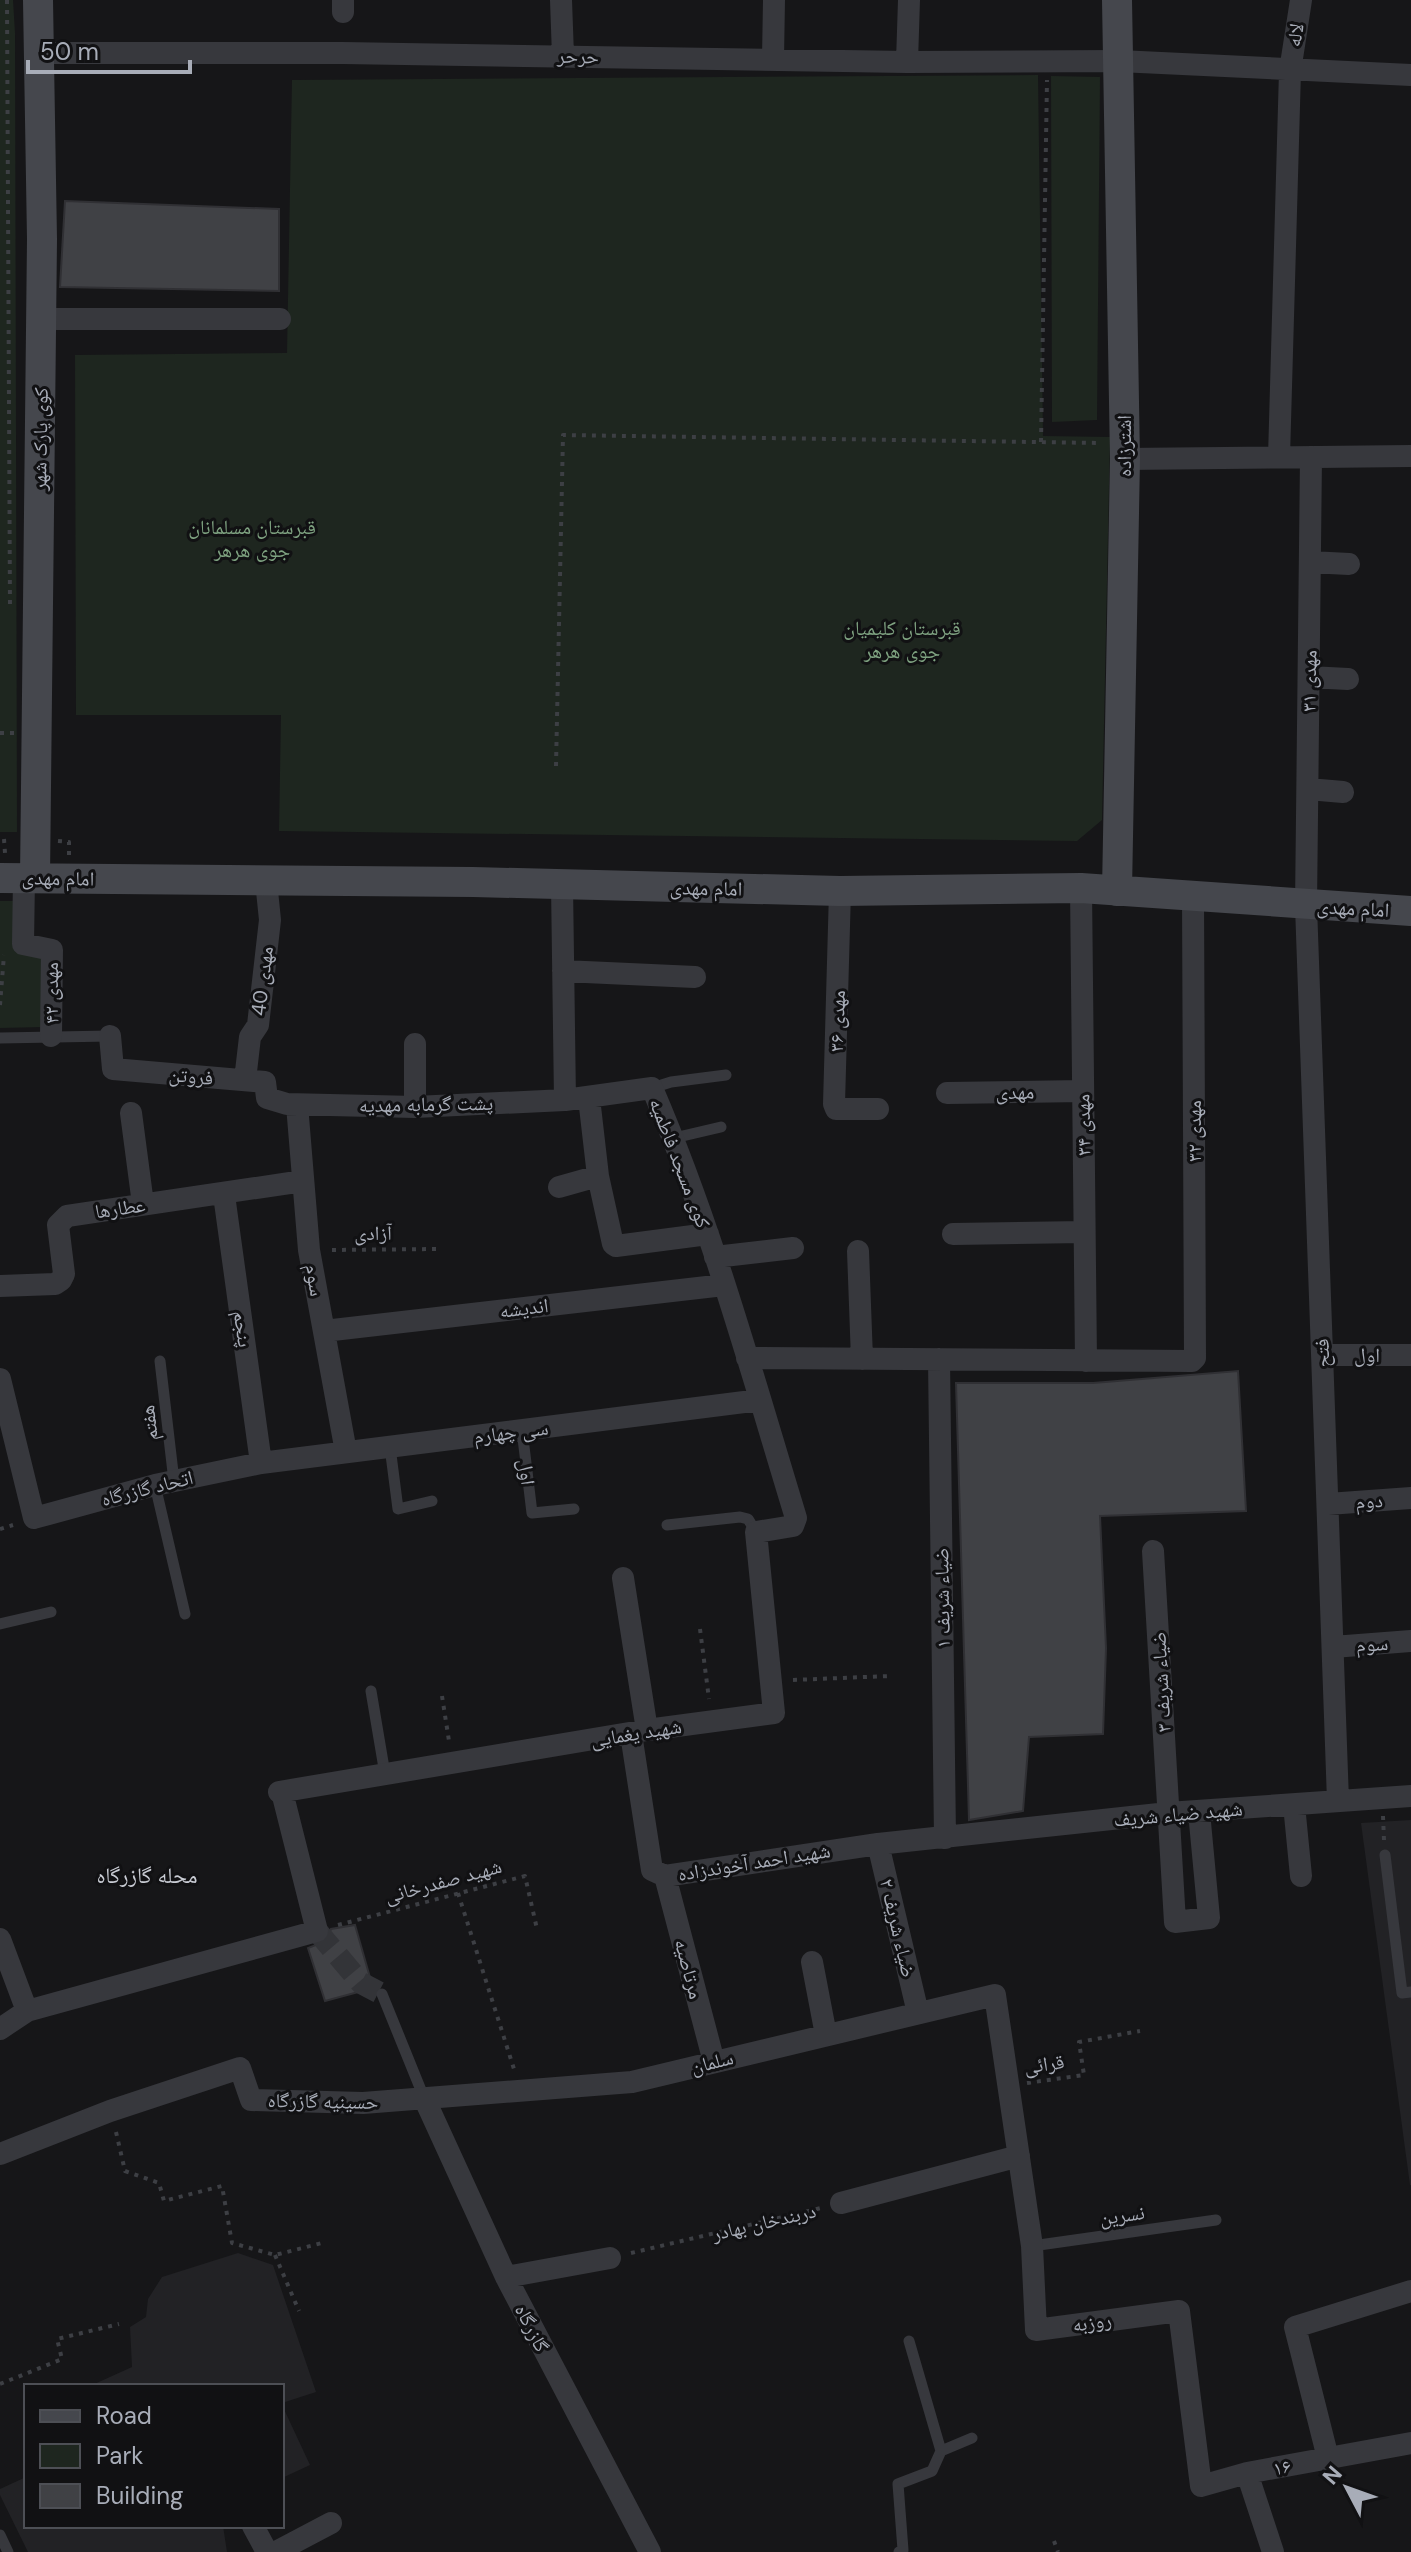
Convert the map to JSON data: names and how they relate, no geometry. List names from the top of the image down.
{
  "streets": {
    "street": [
      "لاله",
      "حرحر",
      "کوی پارک شهر",
      "اشترزاده",
      "مهدی ۳۱",
      "امام مهدی",
      "مهدی 40",
      "مهدی ۴۲",
      "مهدی ۳۶",
      "فروتن",
      "مهدی",
      "پشت گرمابه مهدیه",
      "مهدی ۳۴",
      "مهدی ۳۲",
      "کوی مسجد فاطمیه",
      "عطارها",
      "سوم",
      "اندیشه",
      "پنجم",
      "فتح",
      "اول",
      "سی چهارم",
      "اتحاد گازرگاه",
      "دوم",
      "ضیاء شریف ۱",
      "ضیاء شریف ۳",
      "شهید یغمایی",
      "شهید ضیاء شریف",
      "شهید احمد آخوندزاده",
      "ضیاء شریف ۲",
      "مرتاصیه",
      "سلمان",
      "حسینیه گازرگاه",
      "دربندخان بهادر",
      "روزبه",
      "گازرگاه",
      "۱۶"
    ],
    "lane": ["هفتم", "نسرین"],
    "path": ["آزادی", "شهید صفدرخانی", "قرائی"]
  },
  "crossings": [
    ["لاله", "حرحر"],
    ["حرحر", "کوی پارک شهر"],
    ["حرحر", "اشترزاده"],
    ["کوی پارک شهر", "امام مهدی"],
    ["کوی پارک شهر", "مهدی ۴۲"],
    ["اشترزاده", "امام مهدی"],
    ["مهدی ۳۱", "امام مهدی"],
    ["مهدی ۳۱", "فتح"],
    ["امام مهدی", "مهدی 40"],
    ["امام مهدی", "مهدی ۴۲"],
    ["امام مهدی", "مهدی ۳۶"],
    ["امام مهدی", "مهدی ۳۴"],
    ["امام مهدی", "مهدی ۳۲"],
    ["امام مهدی", "فتح"],
    ["مهدی 40", "فروتن"],
    ["مهدی", "مهدی ۳۴"],
    ["پشت گرمابه مهدیه", "کوی مسجد فاطمیه"],
    ["پشت گرمابه مهدیه", "سوم"],
    ["مهدی ۳۴", "مهدی ۳۲"],
    ["کوی مسجد فاطمیه", "اندیشه"],
    ["کوی مسجد فاطمیه", "سی چهارم"],
    ["کوی مسجد فاطمیه", "شهید یغمایی"],
    ["عطارها", "سوم"],
    ["عطارها", "پنجم"],
    ["آزادی", "سوم"],
    ["سوم", "اندیشه"],
    ["سوم", "فتح"],
    ["سوم", "سی چهارم"],
    ["پنجم", "سی چهارم"],
    ["پنجم", "اتحاد گازرگاه"],
    ["فتح", "اول"],
    ["فتح", "دوم"],
    ["فتح", "شهید ضیاء شریف"],
    ["اول", "سی چهارم"],
    ["هفتم", "اتحاد گازرگاه"],
    ["سی چهارم", "اتحاد گازرگاه"],
    ["ضیاء شریف ۱", "شهید ضیاء شریف"],
    ["ضیاء شریف ۱", "شهید احمد آخوندزاده"],
    ["ضیاء شریف ۳", "شهید ضیاء شریف"],
    ["شهید یغمایی", "شهید احمد آخوندزاده"],
    ["شهید یغمایی", "شهید صفدرخانی"],
    ["شهید ضیاء شریف", "شهید احمد آخوندزاده"],
    ["شهید احمد آخوندزاده", "ضیاء شریف ۲"],
    ["شهید احمد آخوندزاده", "مرتاصیه"],
    ["ضیاء شریف ۲", "سلمان"],
    ["مرتاصیه", "سلمان"],
    ["سلمان", "حسینیه گازرگاه"],
    ["سلمان", "روزبه"],
    ["سلمان", "گازرگاه"],
    ["قرائی", "روزبه"],
    ["حسینیه گازرگاه", "گازرگاه"],
    ["نسرین", "روزبه"],
    ["دربندخان بهادر", "روزبه"],
    ["روزبه", "۱۶"]
  ],
  "districts": ["محله گازرگاه"],
  "parks": ["قبرستان مسلمانان جوی هرهر", "قبرستان کلیمیان جوی هرهر"],
  "legend": ["Road", "Park", "Building"],
  "scale_bar": "50 m",
  "north": "top left"
}
